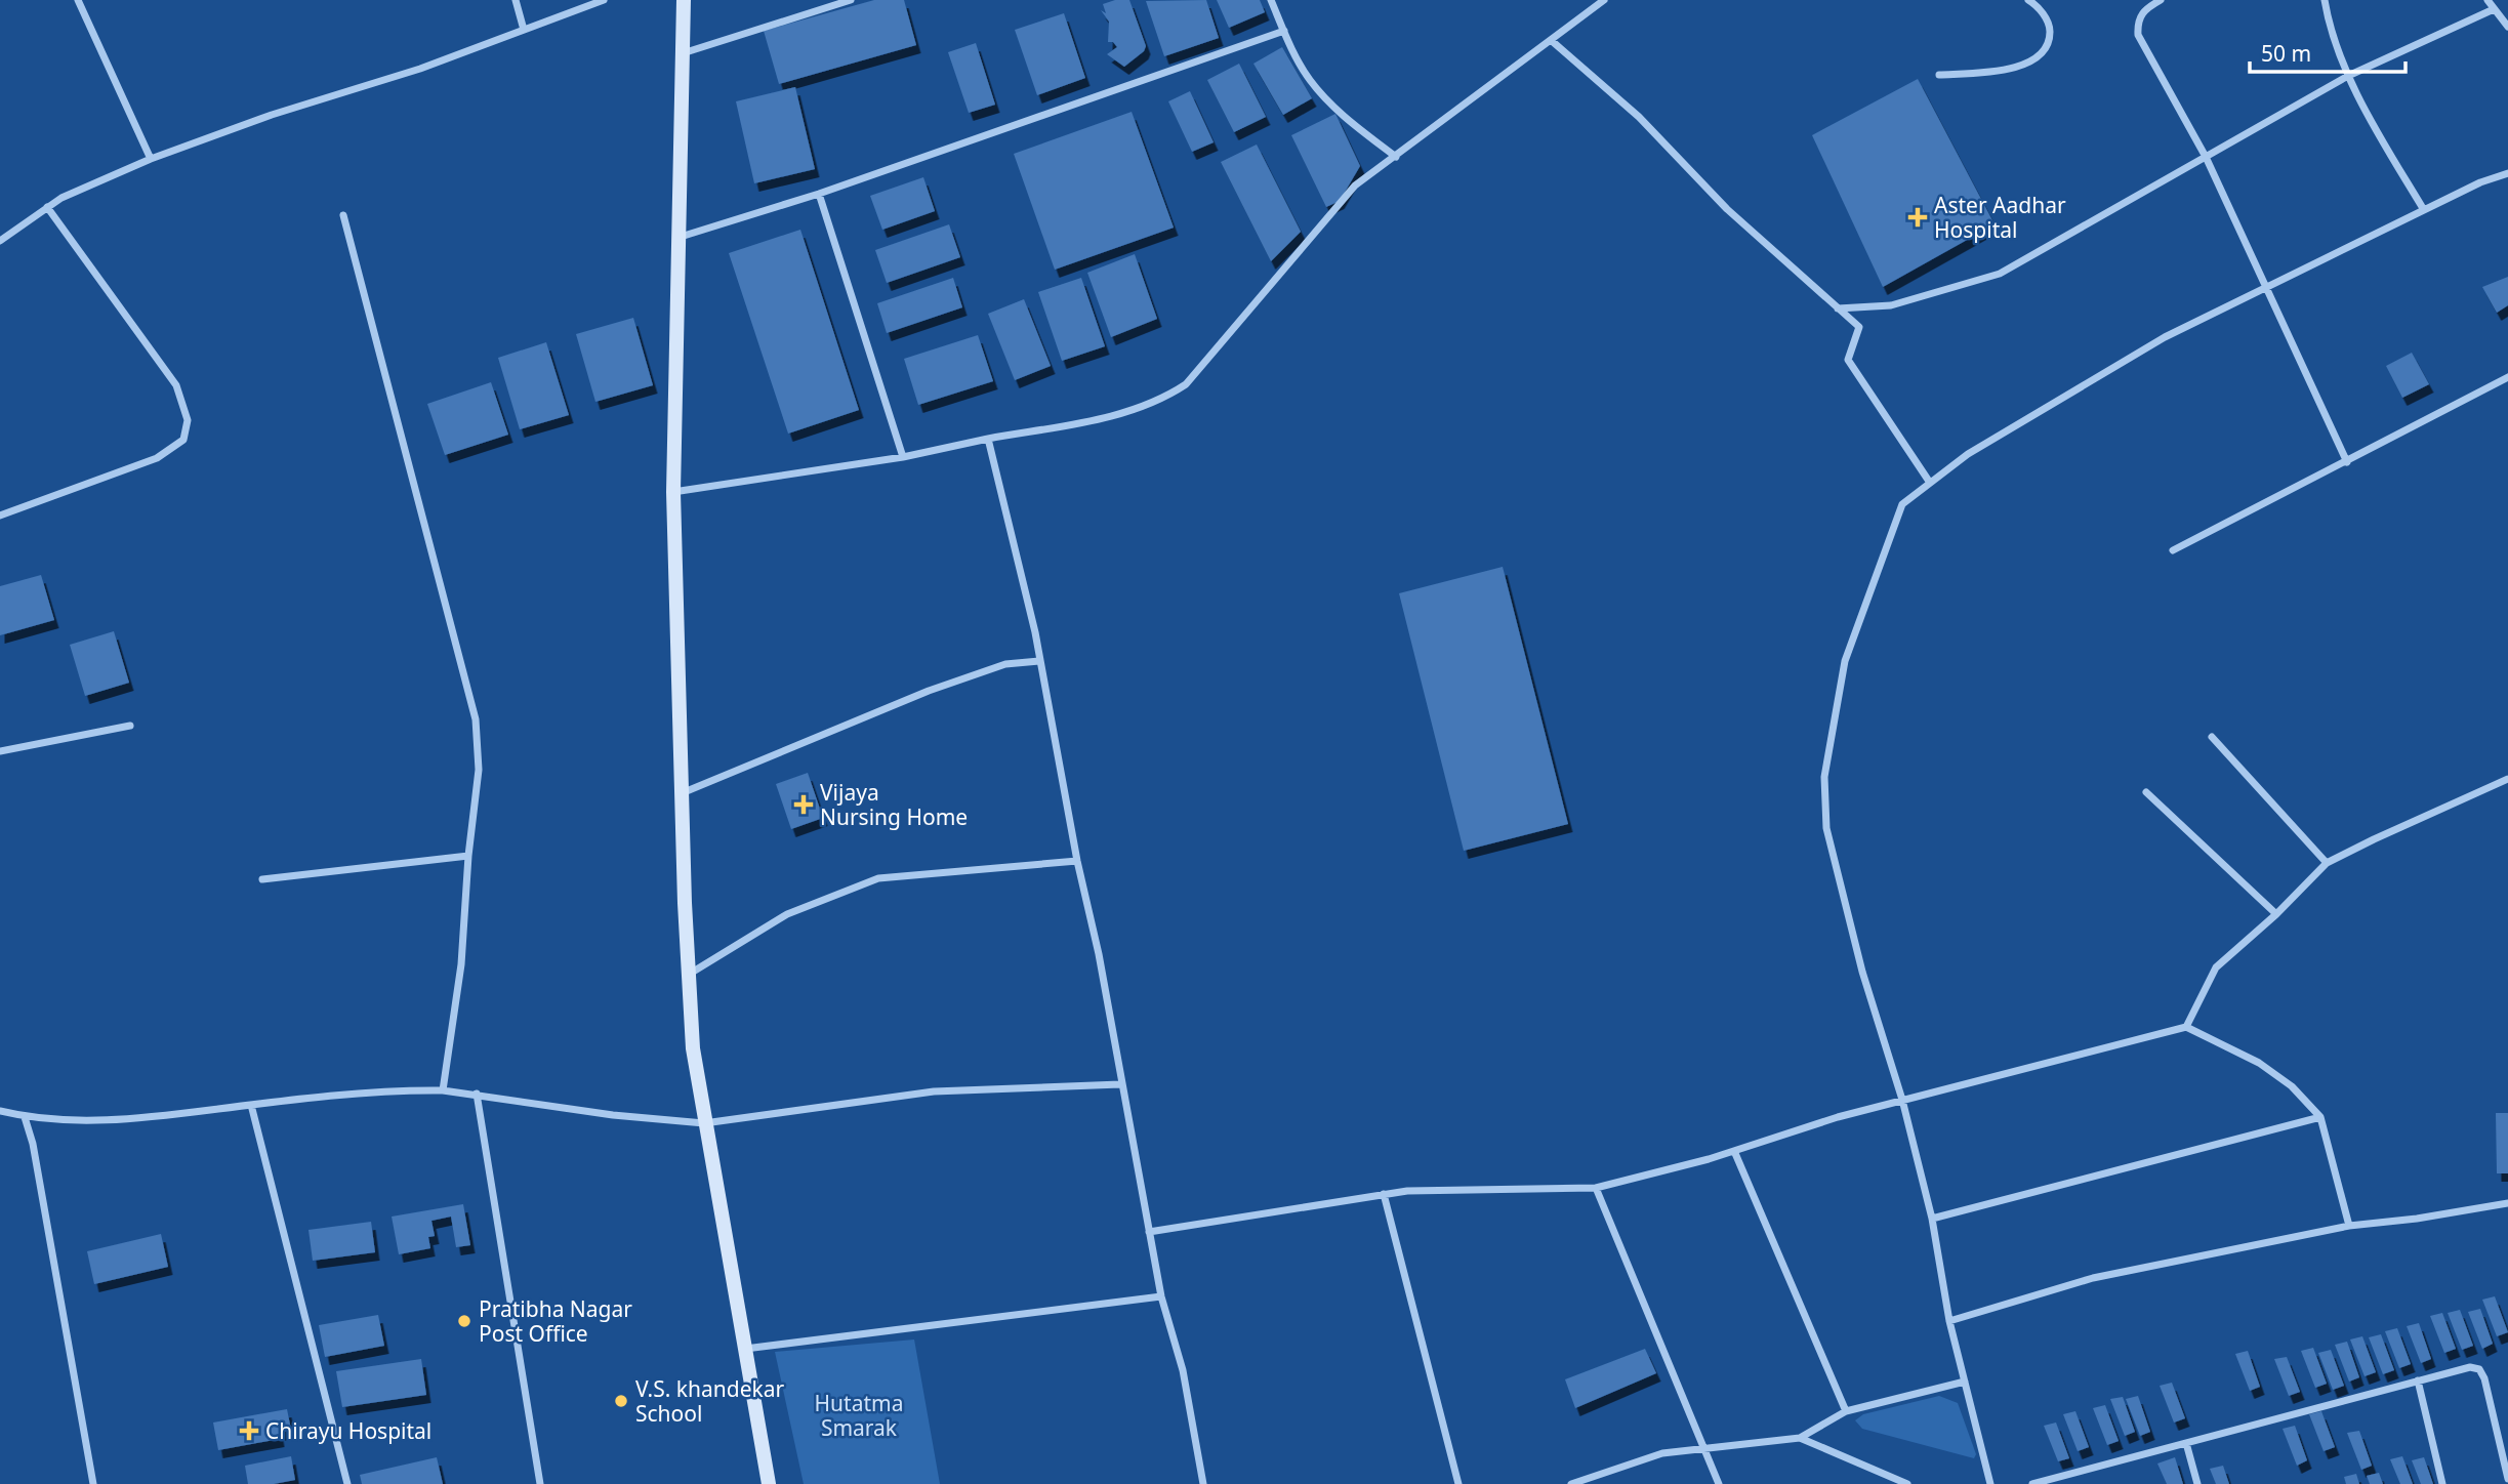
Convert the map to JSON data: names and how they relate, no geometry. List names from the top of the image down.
{
  "parks": ["Hutatma Smarak"],
  "places": {
    "health": ["Aster Aadhar Hospital", "Vijaya Nursing Home", "Chirayu Hospital"],
    "other": ["Pratibha Nagar Post Office", "V.S. khandekar School"]
  },
  "scale_bar": "50 m"
}
